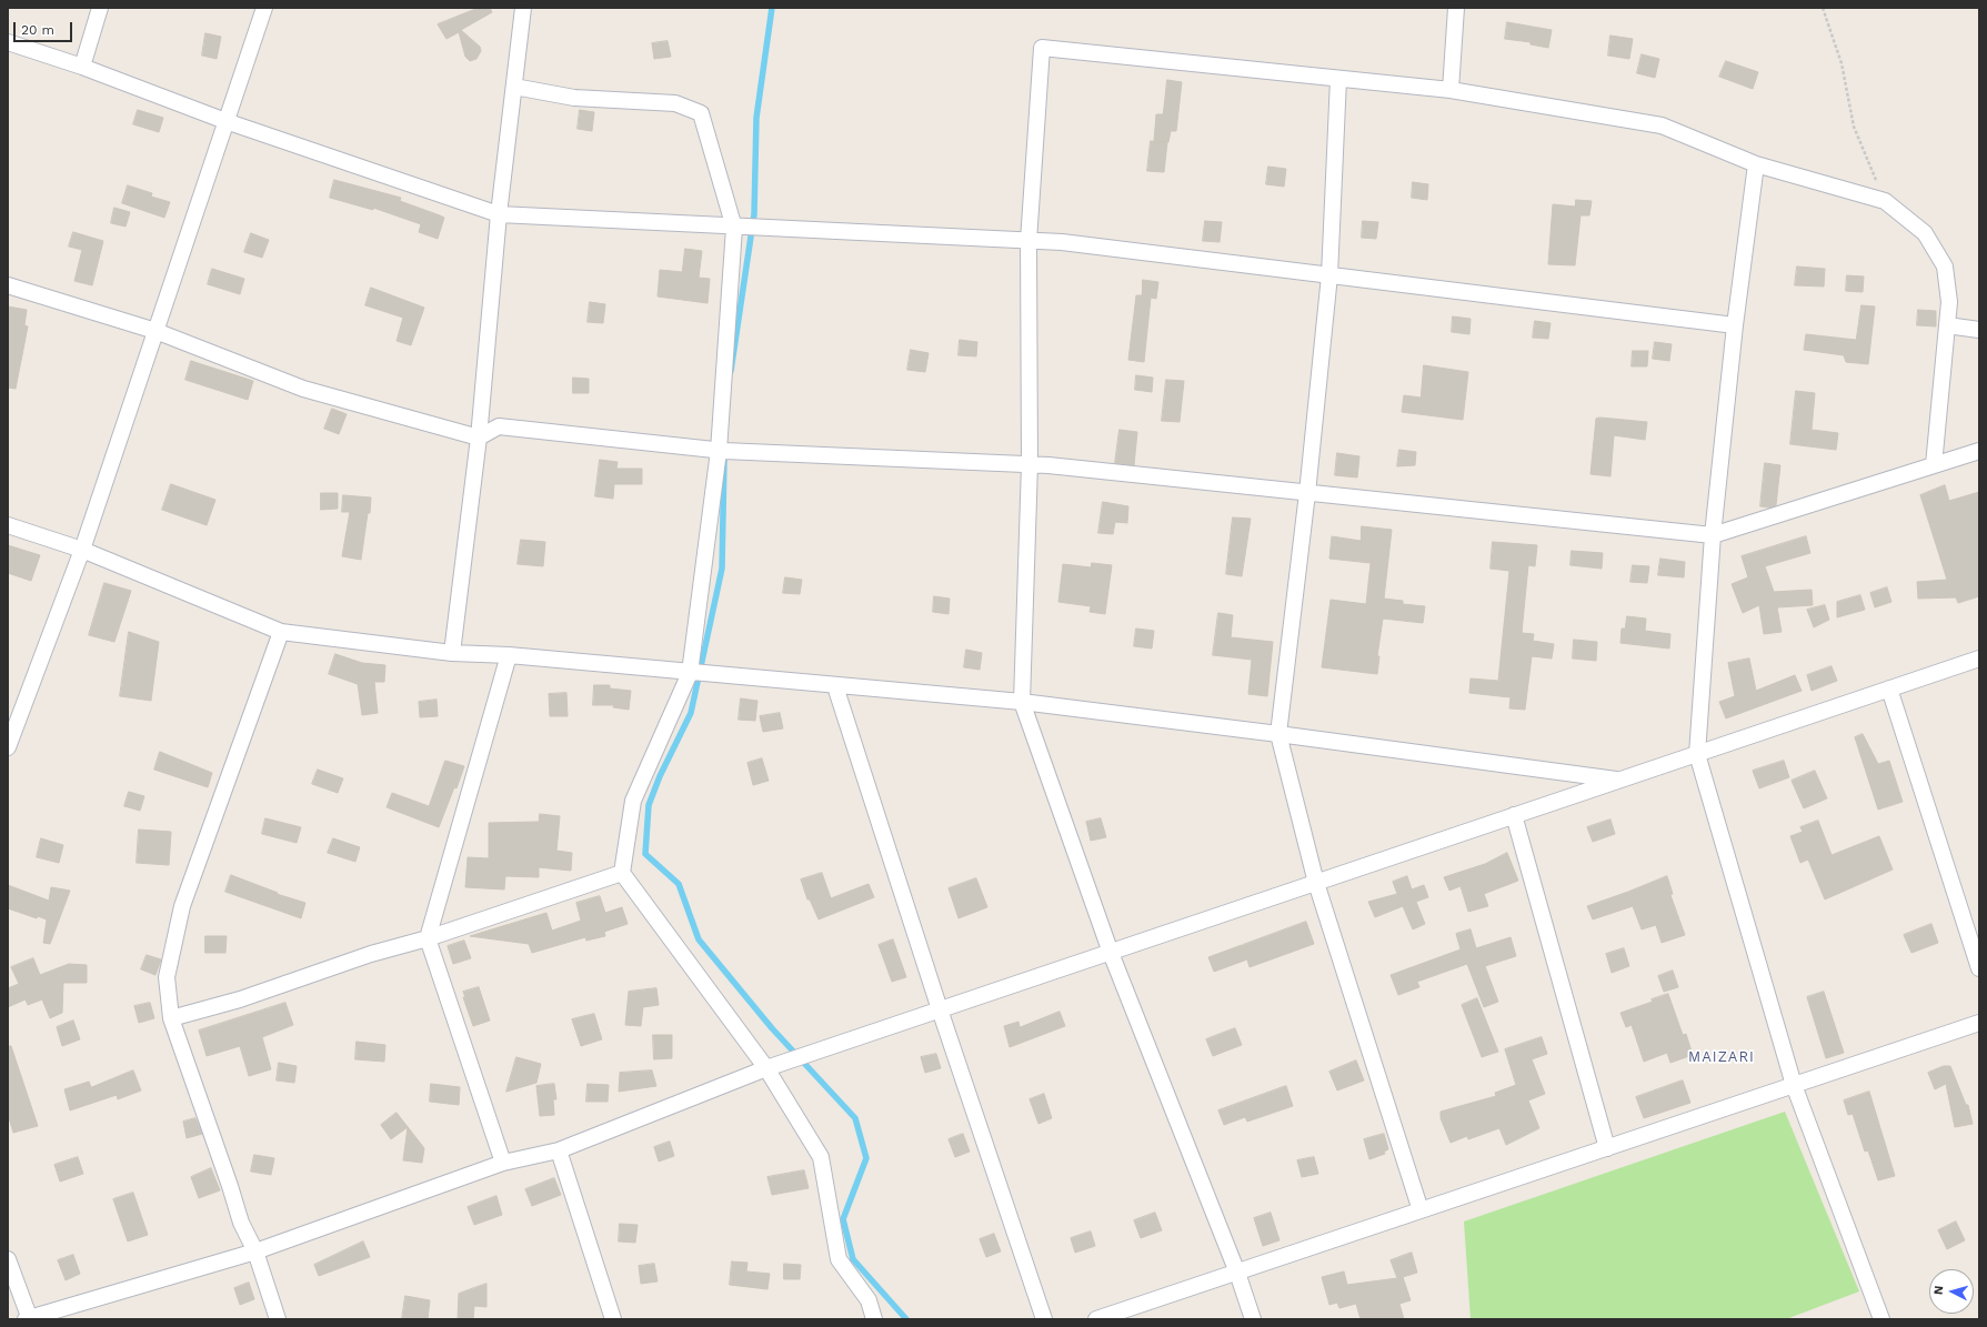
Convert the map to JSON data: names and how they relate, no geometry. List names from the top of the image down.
{
  "districts": ["MAIZARI"],
  "scale_bar": "20 m",
  "north": "left"
}
